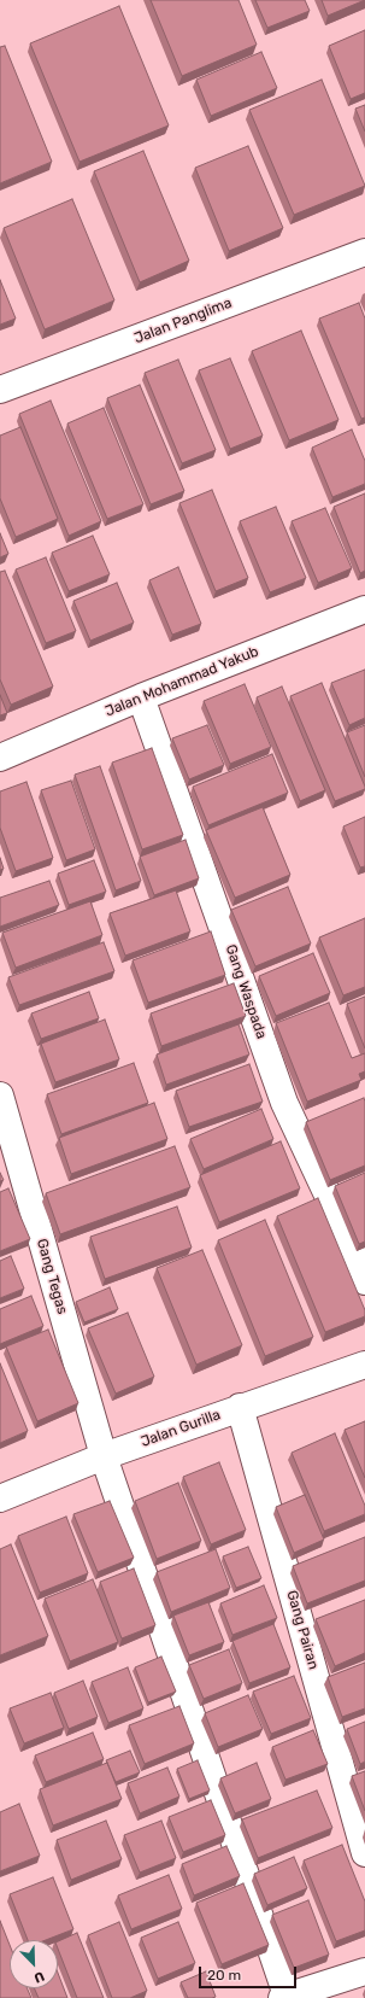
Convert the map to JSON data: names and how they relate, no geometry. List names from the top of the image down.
{
  "streets": {
    "street": [
      "Jalan Panglima",
      "Jalan Mohammad Yakub",
      "Gang Waspada",
      "Gang Tegas",
      "Jalan Gurilla",
      "Gang Pairan"
    ]
  },
  "crossings": [
    ["Jalan Mohammad Yakub", "Gang Waspada"],
    ["Gang Tegas", "Jalan Gurilla"],
    ["Jalan Gurilla", "Gang Pairan"]
  ],
  "scale_bar": "20 m",
  "north": "bottom right"
}
